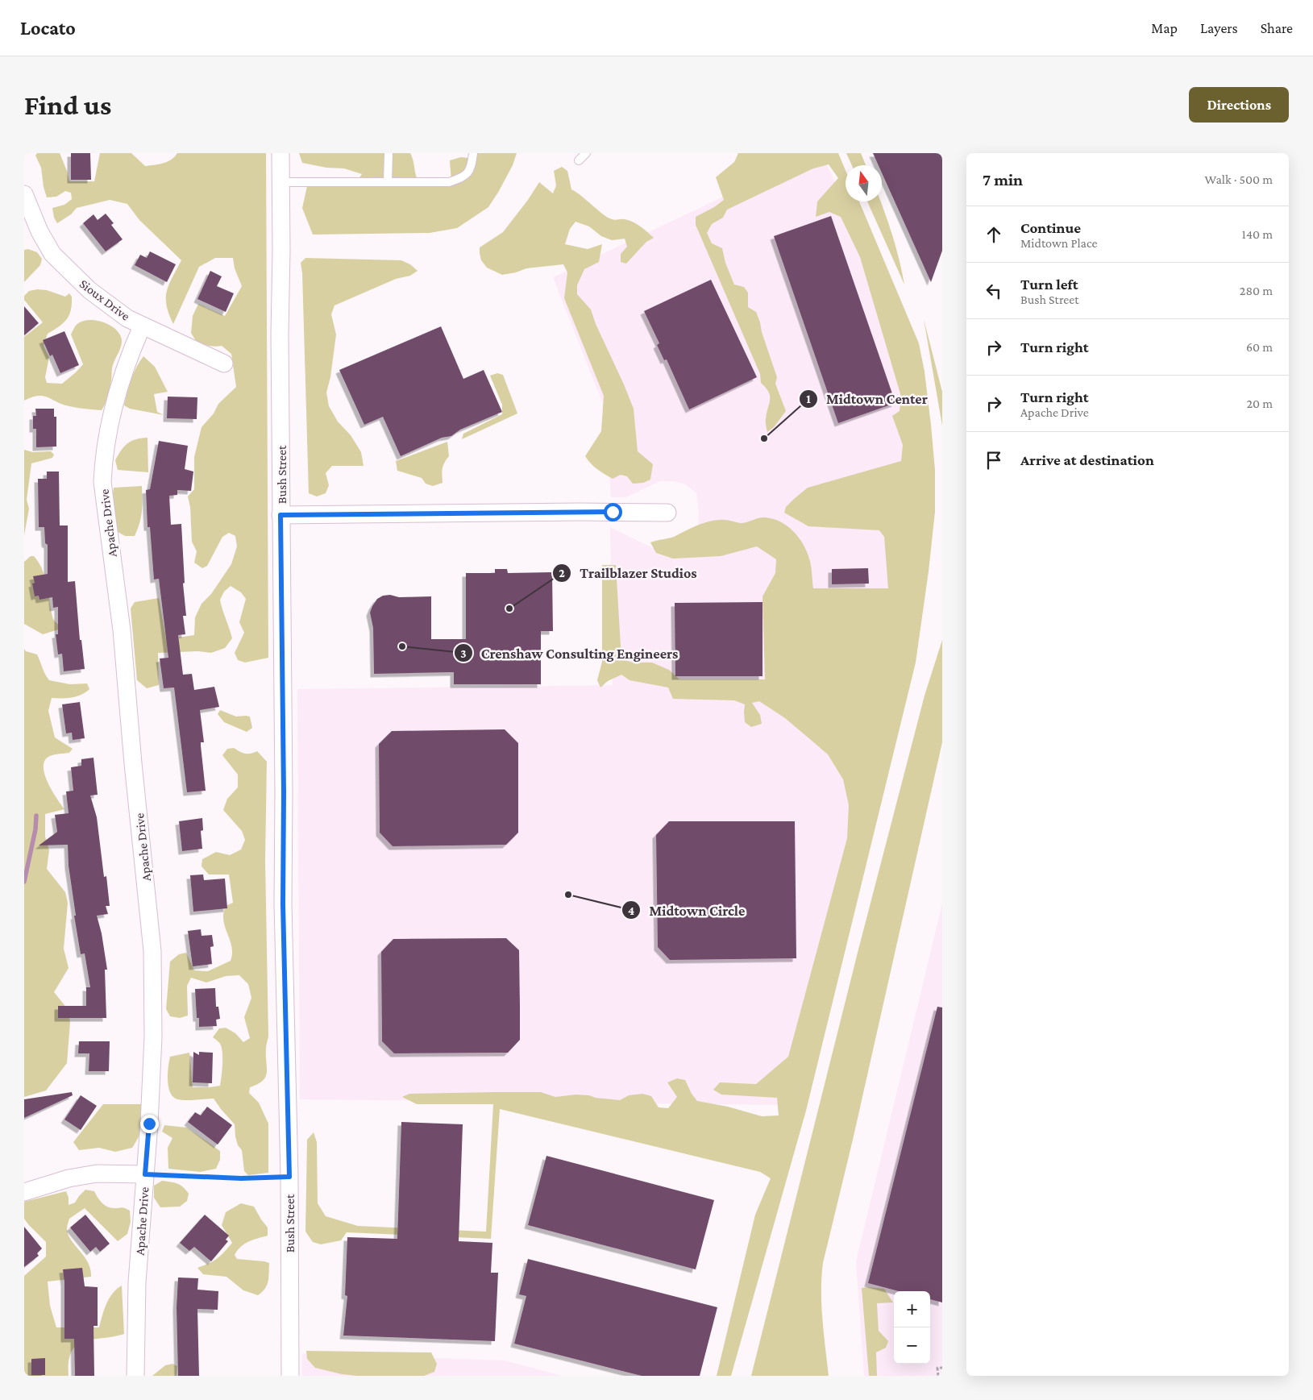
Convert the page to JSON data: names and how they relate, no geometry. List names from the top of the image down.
{
  "streets": {
    "street": ["Sioux Drive", "Bush Street", "Apache Drive"]
  },
  "crossings": [
    ["Sioux Drive", "Apache Drive"]
  ],
  "places": [
    "Midtown Center",
    "Trailblazer Studios",
    "Crenshaw Consulting Engineers",
    "Midtown Circle"
  ],
  "north": "top",
  "page": {
    "header": "Locato",
    "nav": ["Map", "Layers", "Share"],
    "buttons": "Directions",
    "title": "Find us",
    "heading": ["7 min", "Walk · 500 m"],
    "list": [
      ["Continue", "Midtown Place", "140 m"],
      ["Turn left", "Bush Street", "280 m"],
      ["Turn right", "60 m"],
      ["Turn right", "Apache Drive", "20 m"],
      "Arrive at destination"
    ],
    "map_buttons": ["+", "−"]
  }
}
